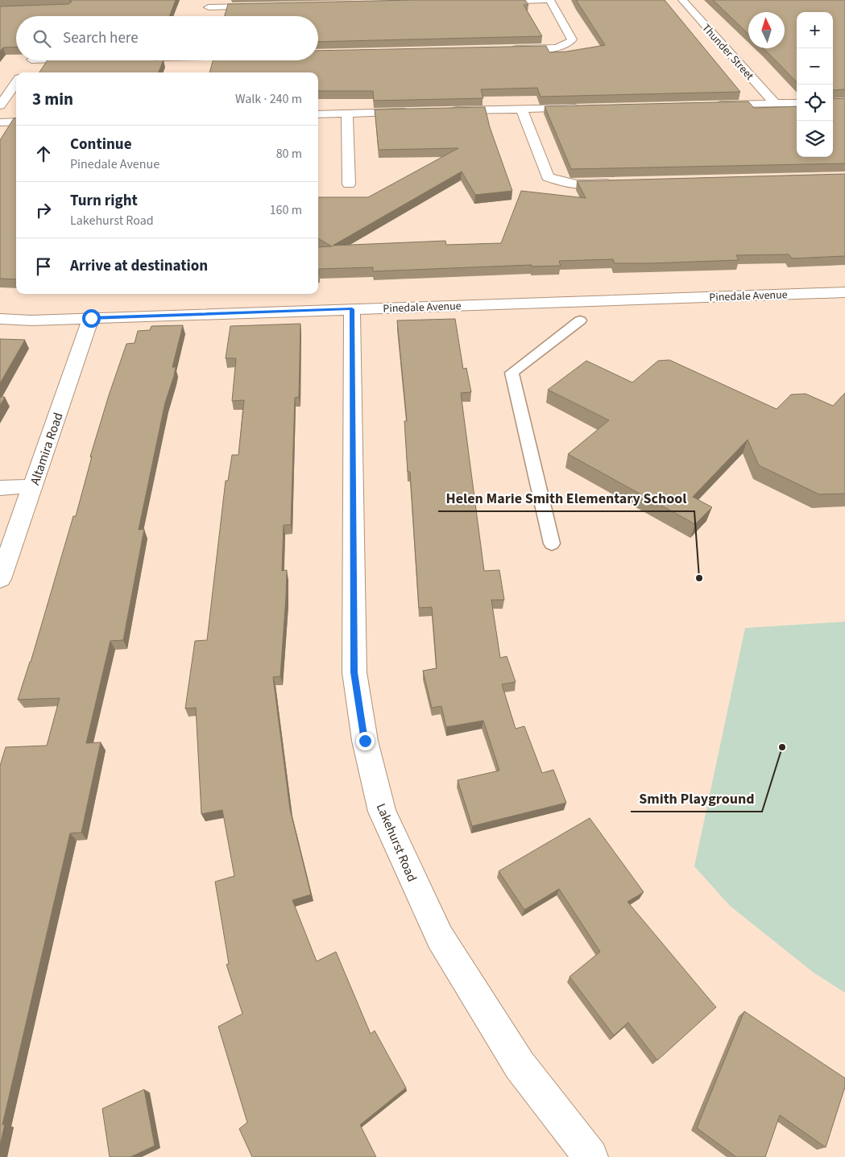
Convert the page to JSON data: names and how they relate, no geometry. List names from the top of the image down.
{
  "streets": {
    "street": [
      "Thunder Street",
      "Pinedale Avenue",
      "Altamira Road",
      "Lakehurst Road"
    ]
  },
  "crossings": [
    ["Pinedale Avenue", "Altamira Road"],
    ["Pinedale Avenue", "Lakehurst Road"]
  ],
  "places": ["Helen Marie Smith Elementary School", "Smith Playground"],
  "north": "top",
  "page": {
    "map_buttons": ["+", "−"],
    "search": "Search here",
    "heading": ["3 min", "Walk · 240 m"],
    "list": [
      ["Continue", "Pinedale Avenue", "80 m"],
      ["Turn right", "Lakehurst Road", "160 m"],
      "Arrive at destination"
    ]
  }
}
